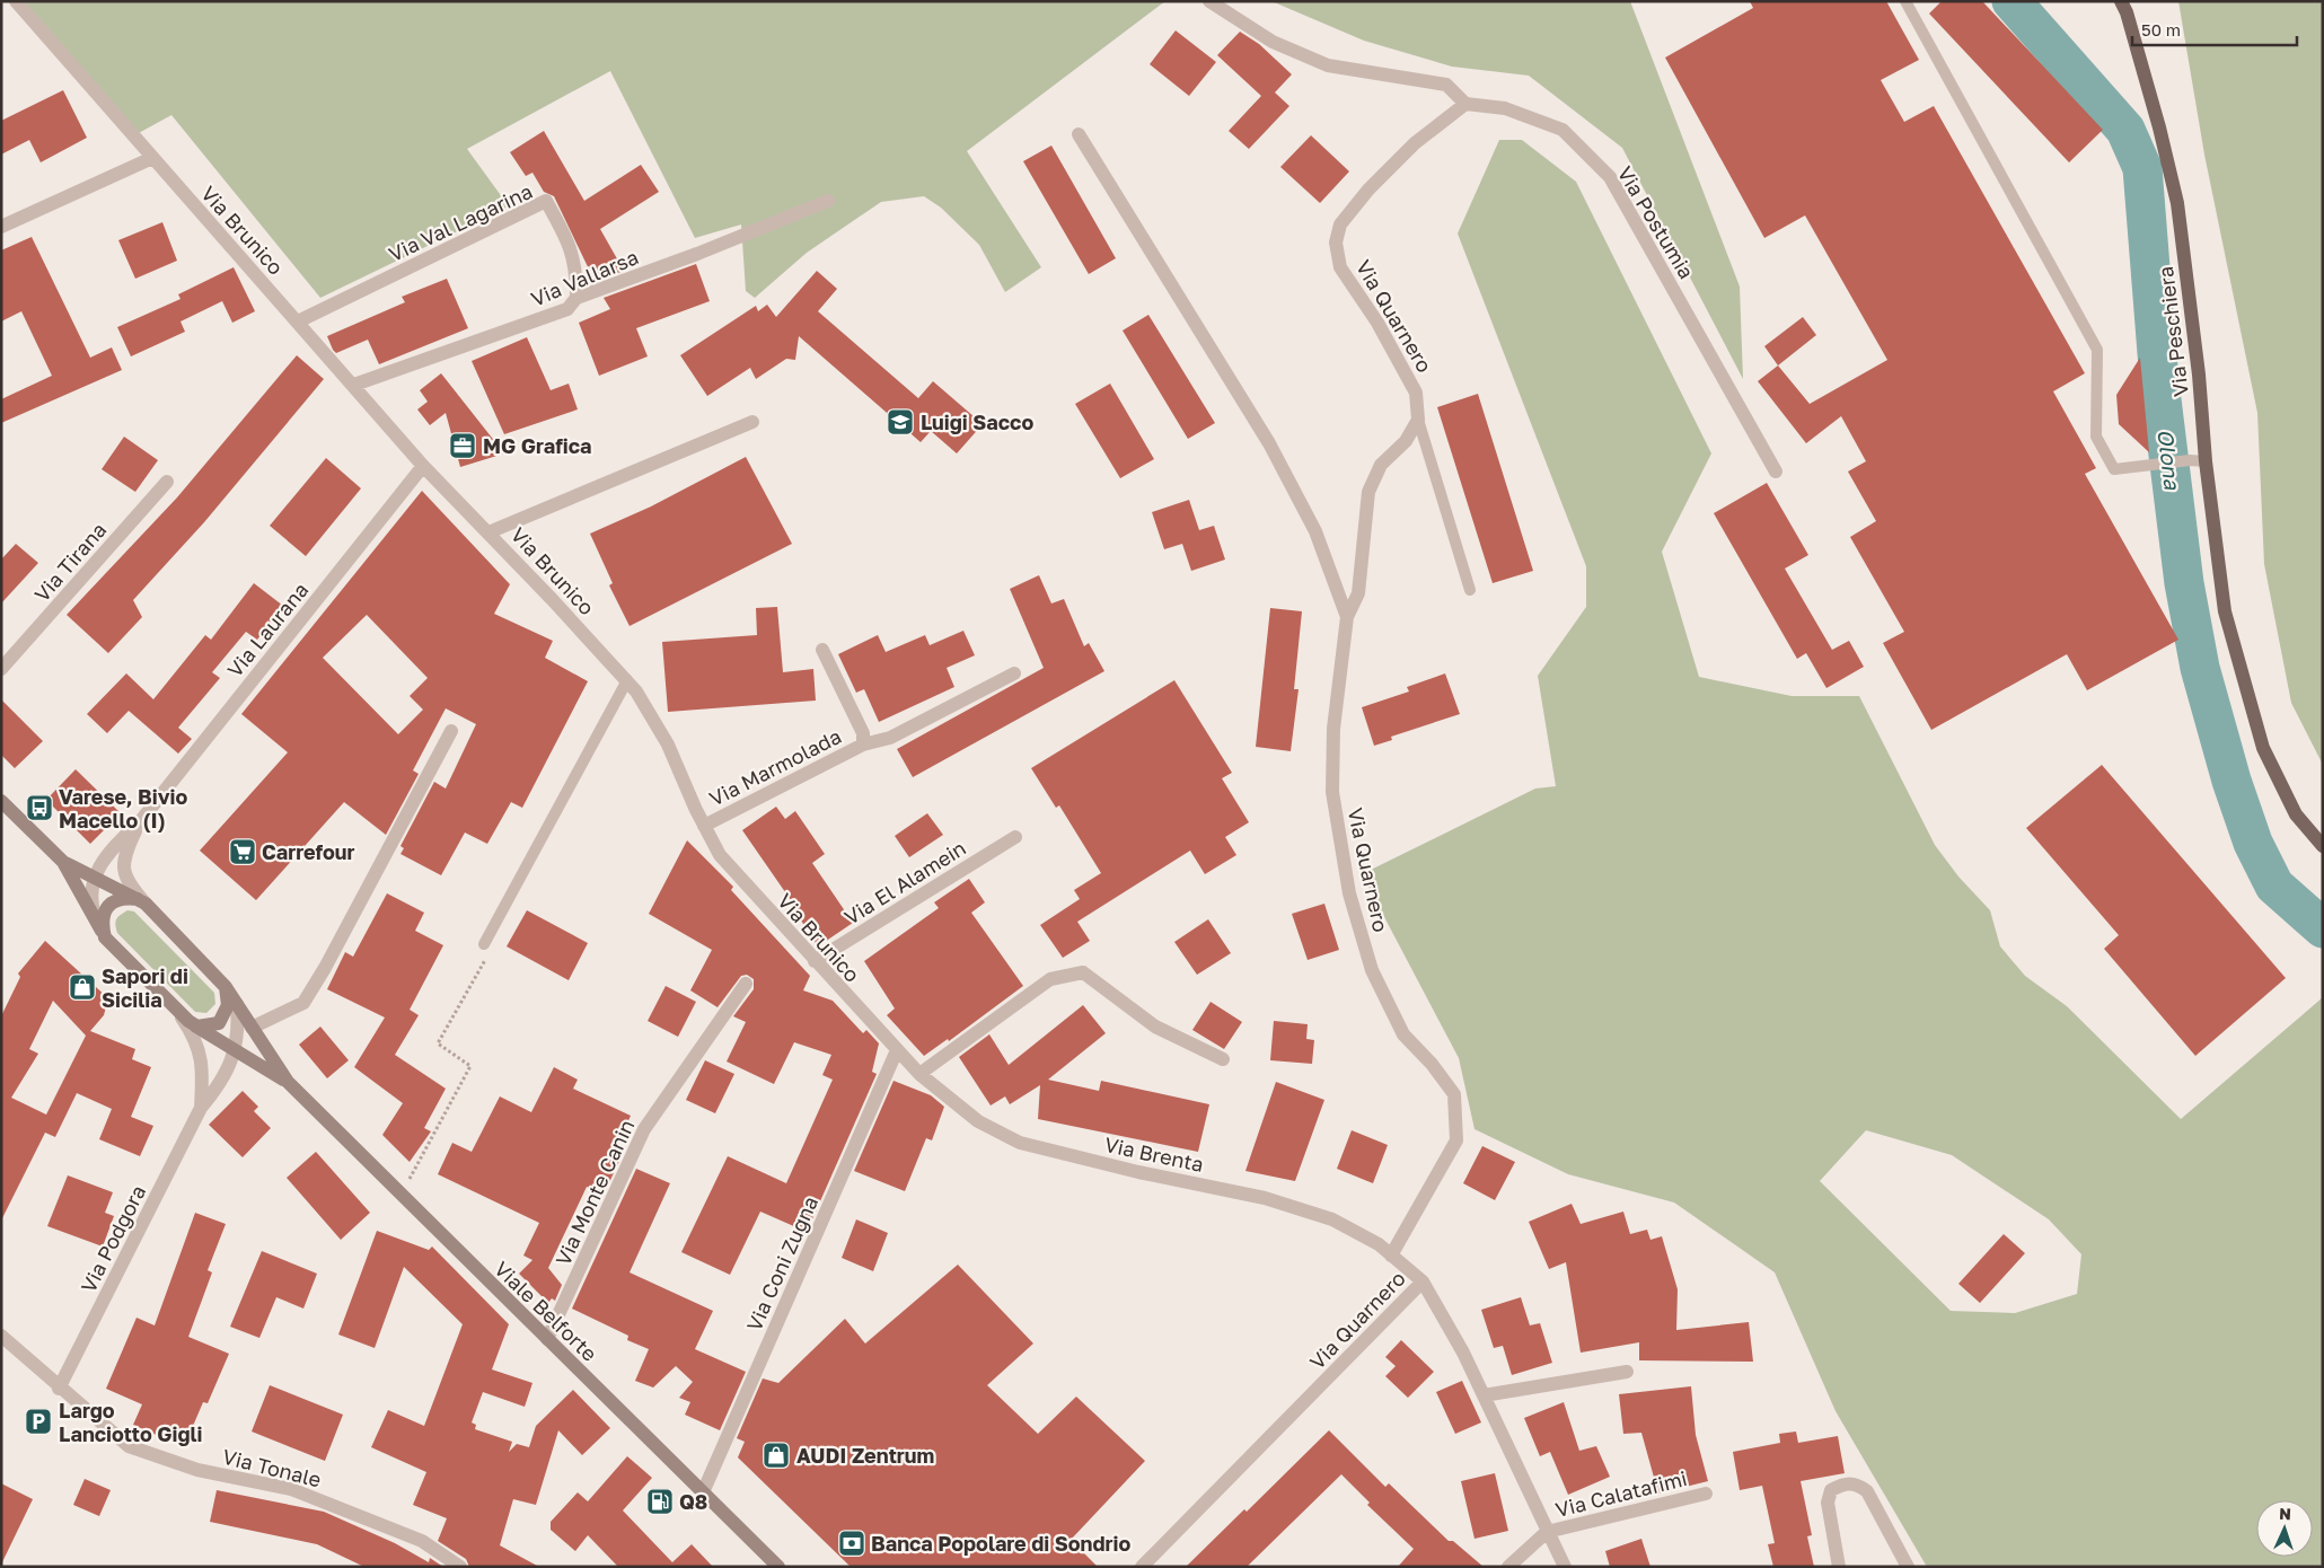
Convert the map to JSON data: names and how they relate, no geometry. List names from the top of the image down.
{
  "streets": {
    "main road": ["Via Peschiera", "Viale Belforte"],
    "street": [
      "Via Val Lagarina",
      "Via Postumia",
      "Via Brunico",
      "Via Vallarsa",
      "Via Quarnero",
      "Via Tirana",
      "Via Laurana",
      "Via Marmolada",
      "Via El Alamein",
      "Via Brenta",
      "Via Monte Canin",
      "Via Podgora",
      "Via Coni Zugna",
      "Via Tonale",
      "Via Calatafimi"
    ]
  },
  "crossings": [
    ["Via Val Lagarina", "Via Brunico"],
    ["Via Val Lagarina", "Via Vallarsa"],
    ["Via Postumia", "Via Quarnero"],
    ["Via Brunico", "Via Vallarsa"],
    ["Via Brunico", "Via Laurana"],
    ["Via Brunico", "Via Marmolada"],
    ["Via Brunico", "Via El Alamein"],
    ["Via Brunico", "Via Brenta"],
    ["Via Brunico", "Via Coni Zugna"],
    ["Via Quarnero", "Via Brenta"],
    ["Via Quarnero", "Via Calatafimi"],
    ["Via Laurana", "Viale Belforte"],
    ["Via Monte Canin", "Viale Belforte"],
    ["Via Podgora", "Viale Belforte"],
    ["Via Podgora", "Via Tonale"],
    ["Via Coni Zugna", "Viale Belforte"]
  ],
  "water": ["Olona"],
  "places": {
    "school or university": ["Luigi Sacco"],
    "office": ["MG Grafica"],
    "bus stop": ["Varese, Bivio Macello (I)"],
    "supermarket": ["Carrefour"],
    "shop": ["Sapori di Sicilia", "AUDI Zentrum"],
    "parking": ["Largo Lanciotto Gigli"],
    "fuel station": ["Q8"],
    "bank": ["Banca Popolare di Sondrio"]
  },
  "scale_bar": "50 m",
  "north": "top"
}
